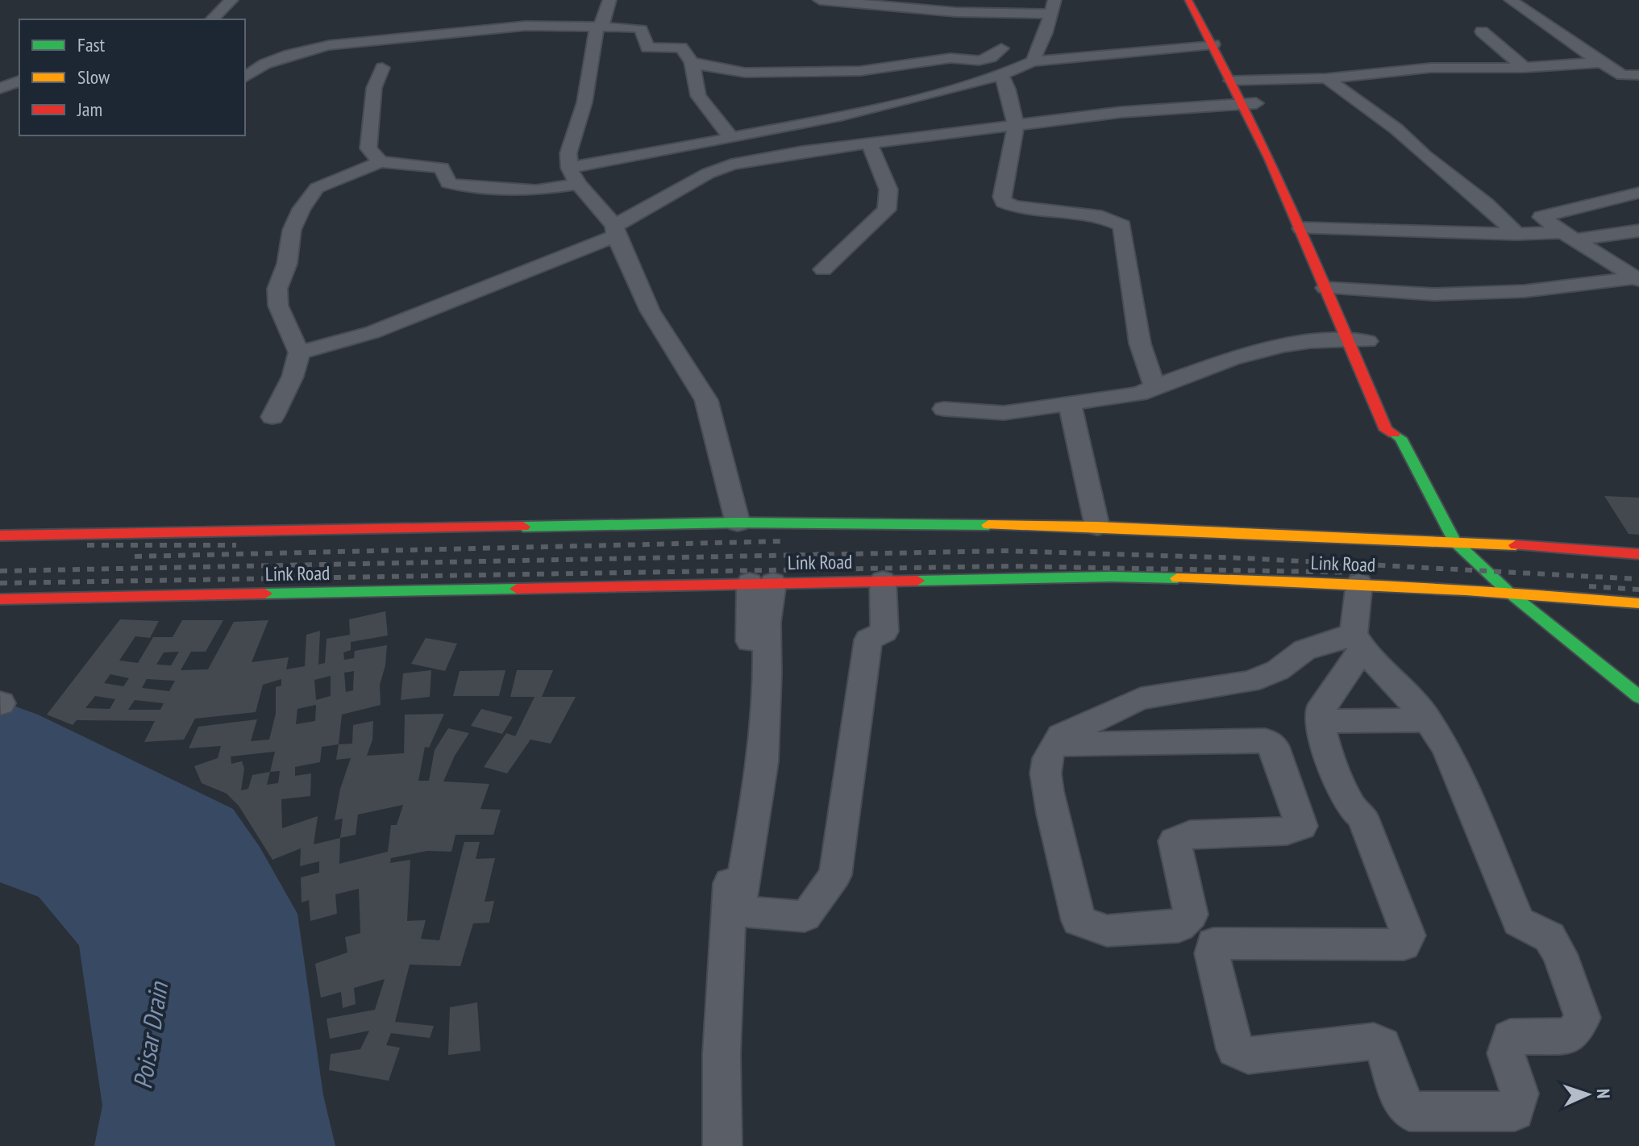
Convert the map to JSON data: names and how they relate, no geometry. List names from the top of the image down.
{
  "streets": {
    "main road": ["Link Road"]
  },
  "water": ["Poisar Drain"],
  "legend": ["Fast", "Slow", "Jam"],
  "north": "right"
}
